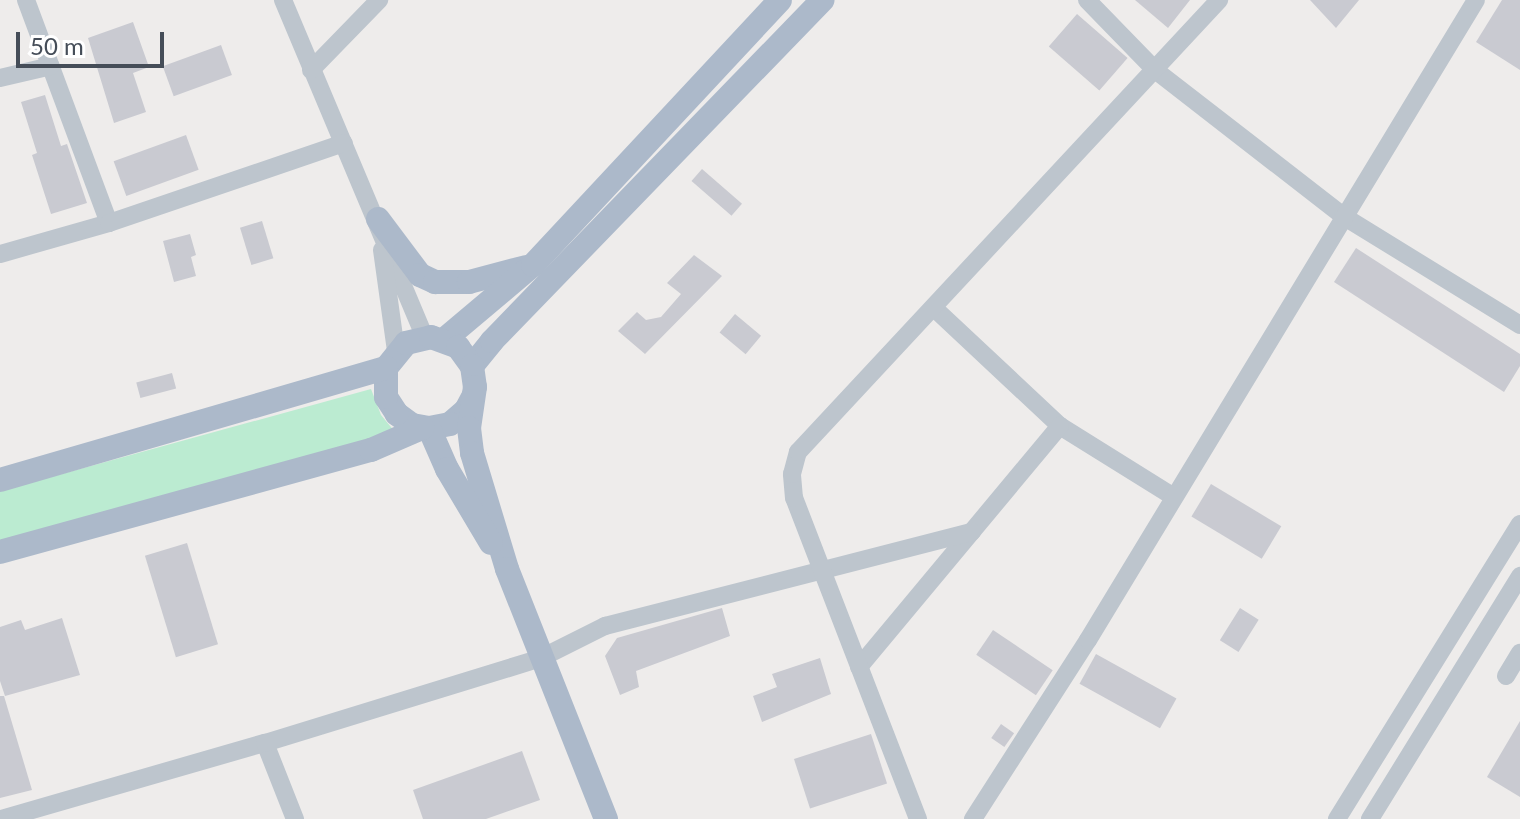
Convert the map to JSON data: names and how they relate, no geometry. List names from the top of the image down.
{
  "scale_bar": "50 m"
}
